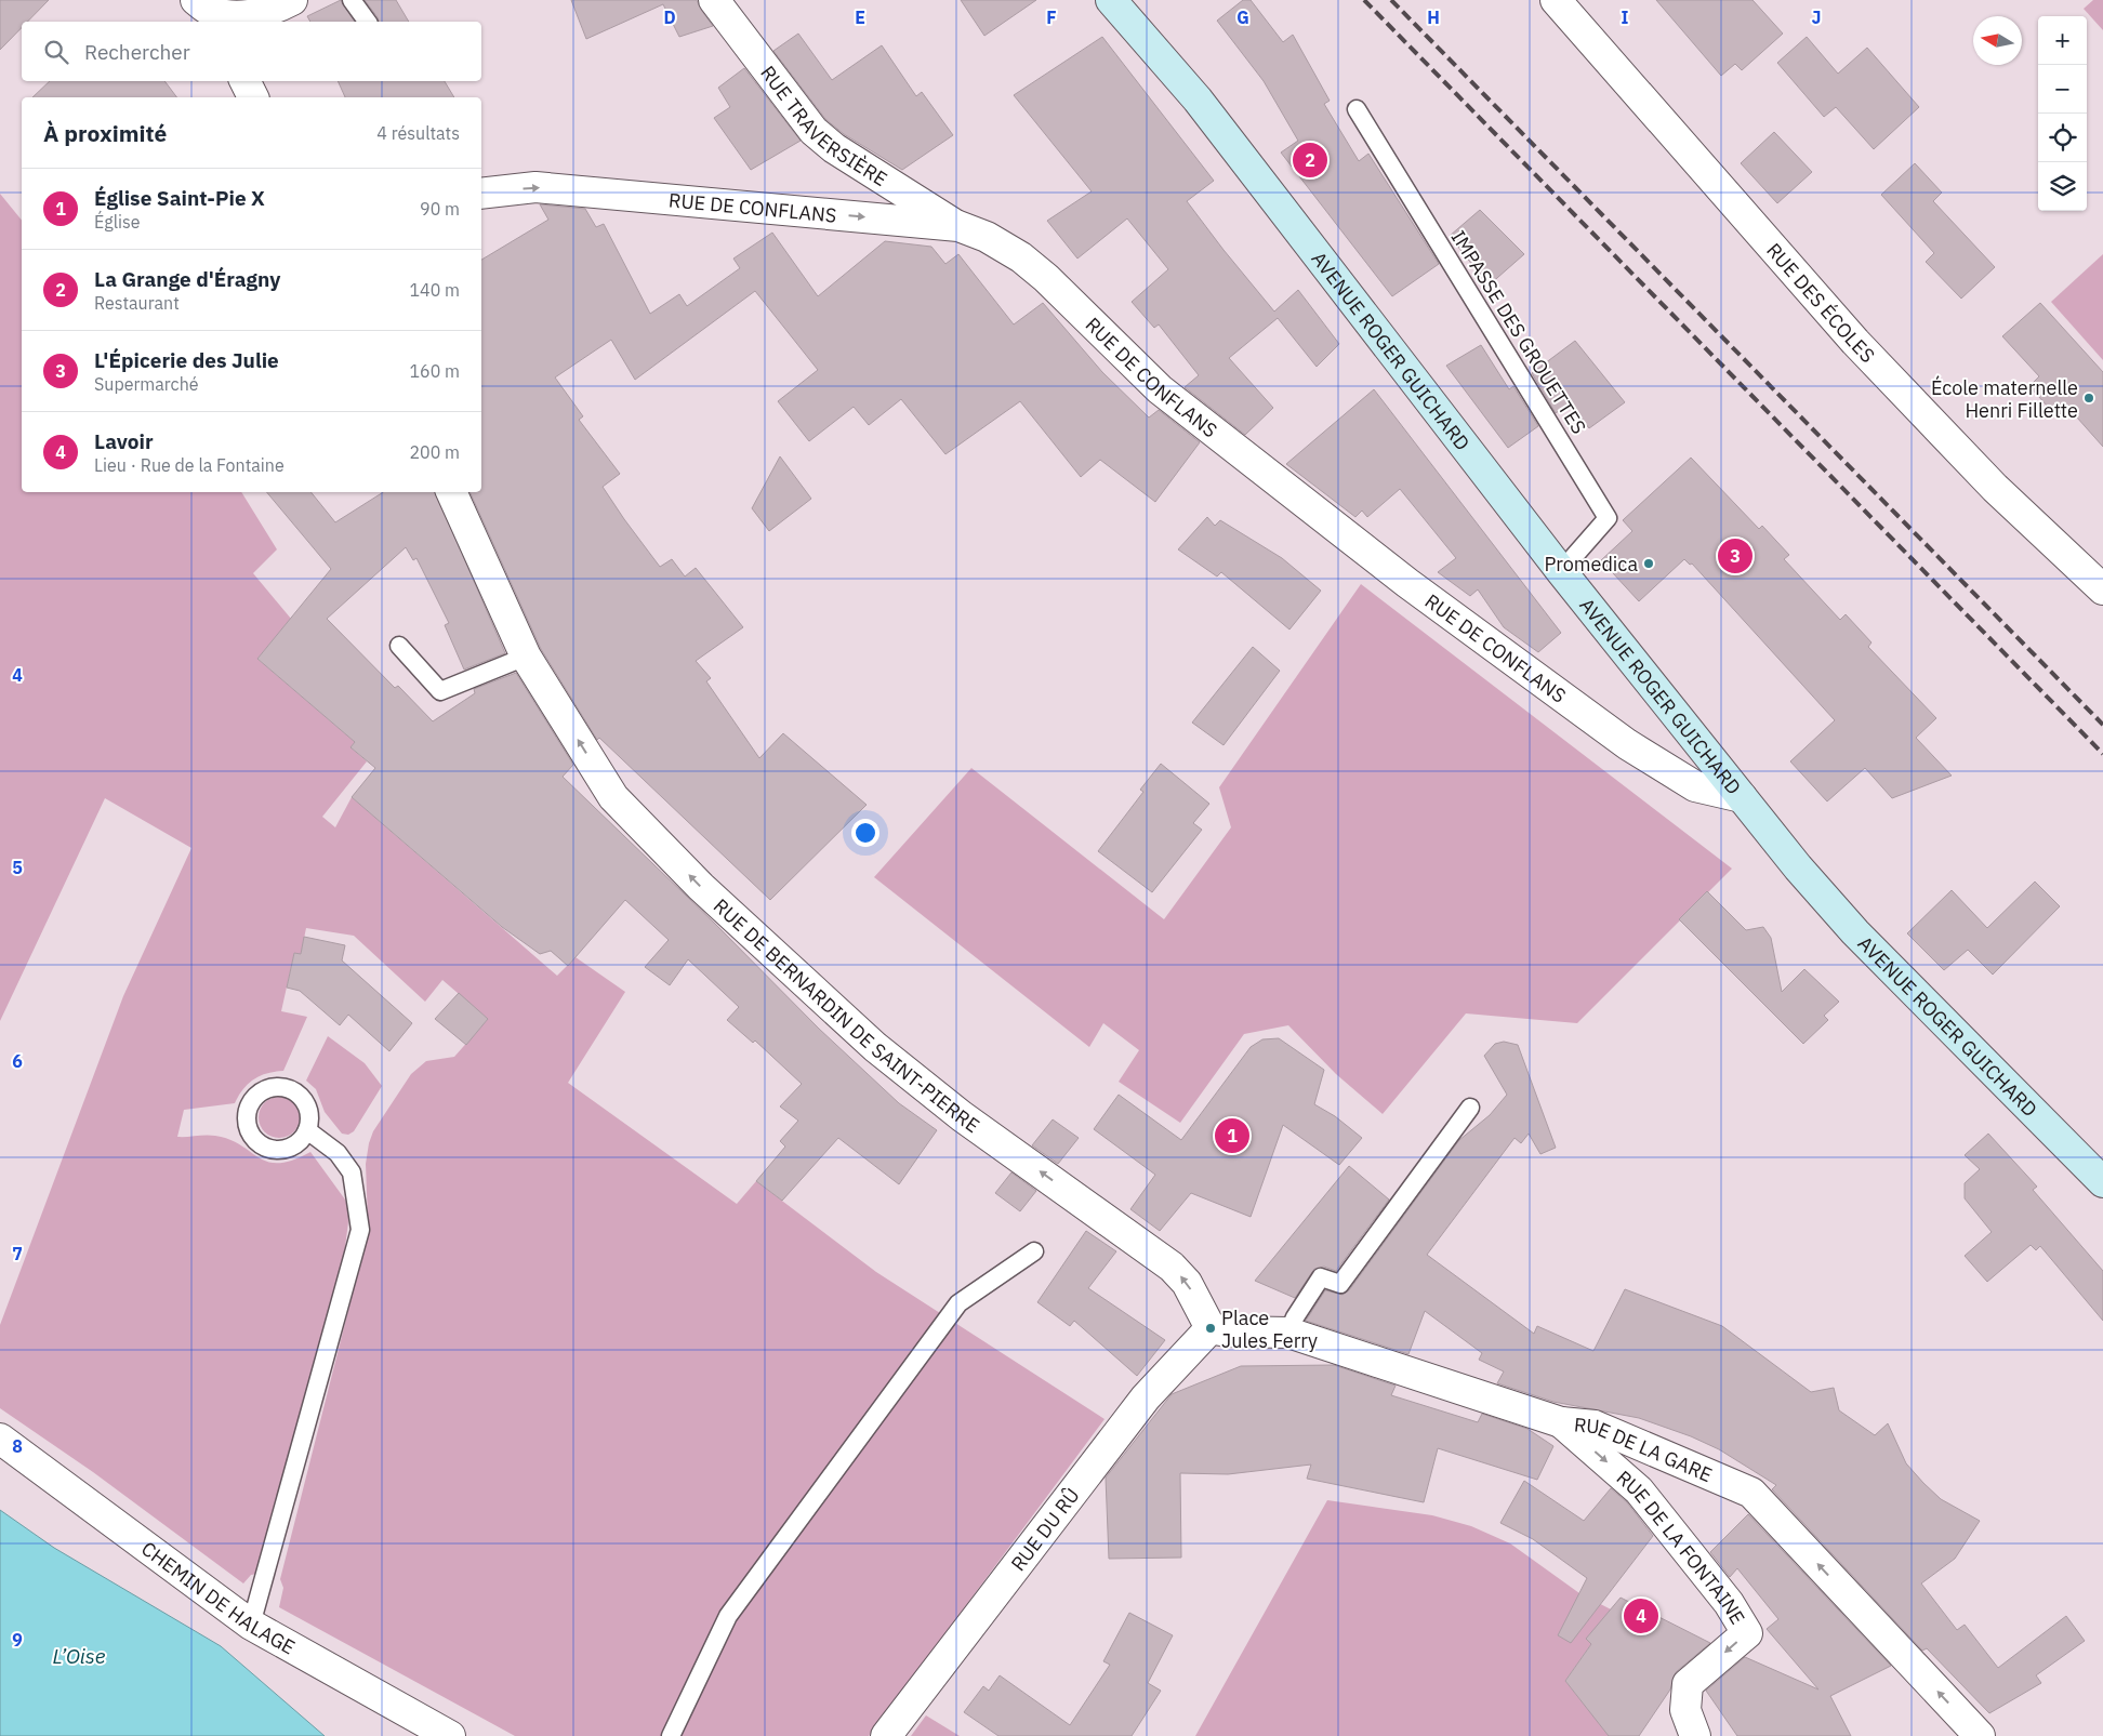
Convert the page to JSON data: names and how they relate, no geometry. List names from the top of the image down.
{
  "streets": {
    "main road": ["AVENUE ROGER GUICHARD"],
    "street": [
      "RUE TRAVERSIÈRE",
      "RUE DE CONFLANS",
      "RUE DES ÉCOLES",
      "RUE DE BERNARDIN DE SAINT-PIERRE",
      "RUE DE LA GARE",
      "RUE DU RÛ",
      "RUE DE LA FONTAINE",
      "CHEMIN DE HALAGE"
    ],
    "lane": ["IMPASSE DES GROUETTES"]
  },
  "crossings": [
    ["RUE TRAVERSIÈRE", "RUE DE CONFLANS"],
    ["RUE DE CONFLANS", "AVENUE ROGER GUICHARD"],
    ["IMPASSE DES GROUETTES", "AVENUE ROGER GUICHARD"],
    ["RUE DE BERNARDIN DE SAINT-PIERRE", "RUE DE LA GARE"],
    ["RUE DE BERNARDIN DE SAINT-PIERRE", "RUE DU RÛ"],
    ["RUE DE LA GARE", "RUE DU RÛ"],
    ["RUE DE LA GARE", "RUE DE LA FONTAINE"]
  ],
  "one_way": ["RUE DE BERNARDIN DE SAINT-PIERRE", "RUE DE LA GARE", "RUE DE LA FONTAINE"],
  "water": ["L’Oise"],
  "places": ["École maternelle Henri Fillette", "Promedica", "Place Jules Ferry"],
  "north": "left",
  "page": {
    "map_buttons": ["+", "−"],
    "search": "Rechercher",
    "heading": ["À proximité", "4 résultats"],
    "pins": [
      "2",
      "3",
      "1",
      "4"
    ],
    "list": [
      {
        "mark": "1",
        "name": "Église Saint-Pie X",
        "note": "Église",
        "value": "90 m"
      },
      {
        "mark": "2",
        "name": "La Grange d'Éragny",
        "note": "Restaurant",
        "value": "140 m"
      },
      {
        "mark": "3",
        "name": "L'Épicerie des Julie",
        "note": "Supermarché",
        "value": "160 m"
      },
      {
        "mark": "4",
        "name": "Lavoir",
        "note": "Lieu · Rue de la Fontaine",
        "value": "200 m"
      }
    ]
  },
  "grid": {
    "columns": [
      "D",
      "E",
      "F",
      "G",
      "H",
      "I",
      "J"
    ],
    "rows": [
      "4",
      "5",
      "6",
      "7",
      "8",
      "9"
    ]
  }
}
